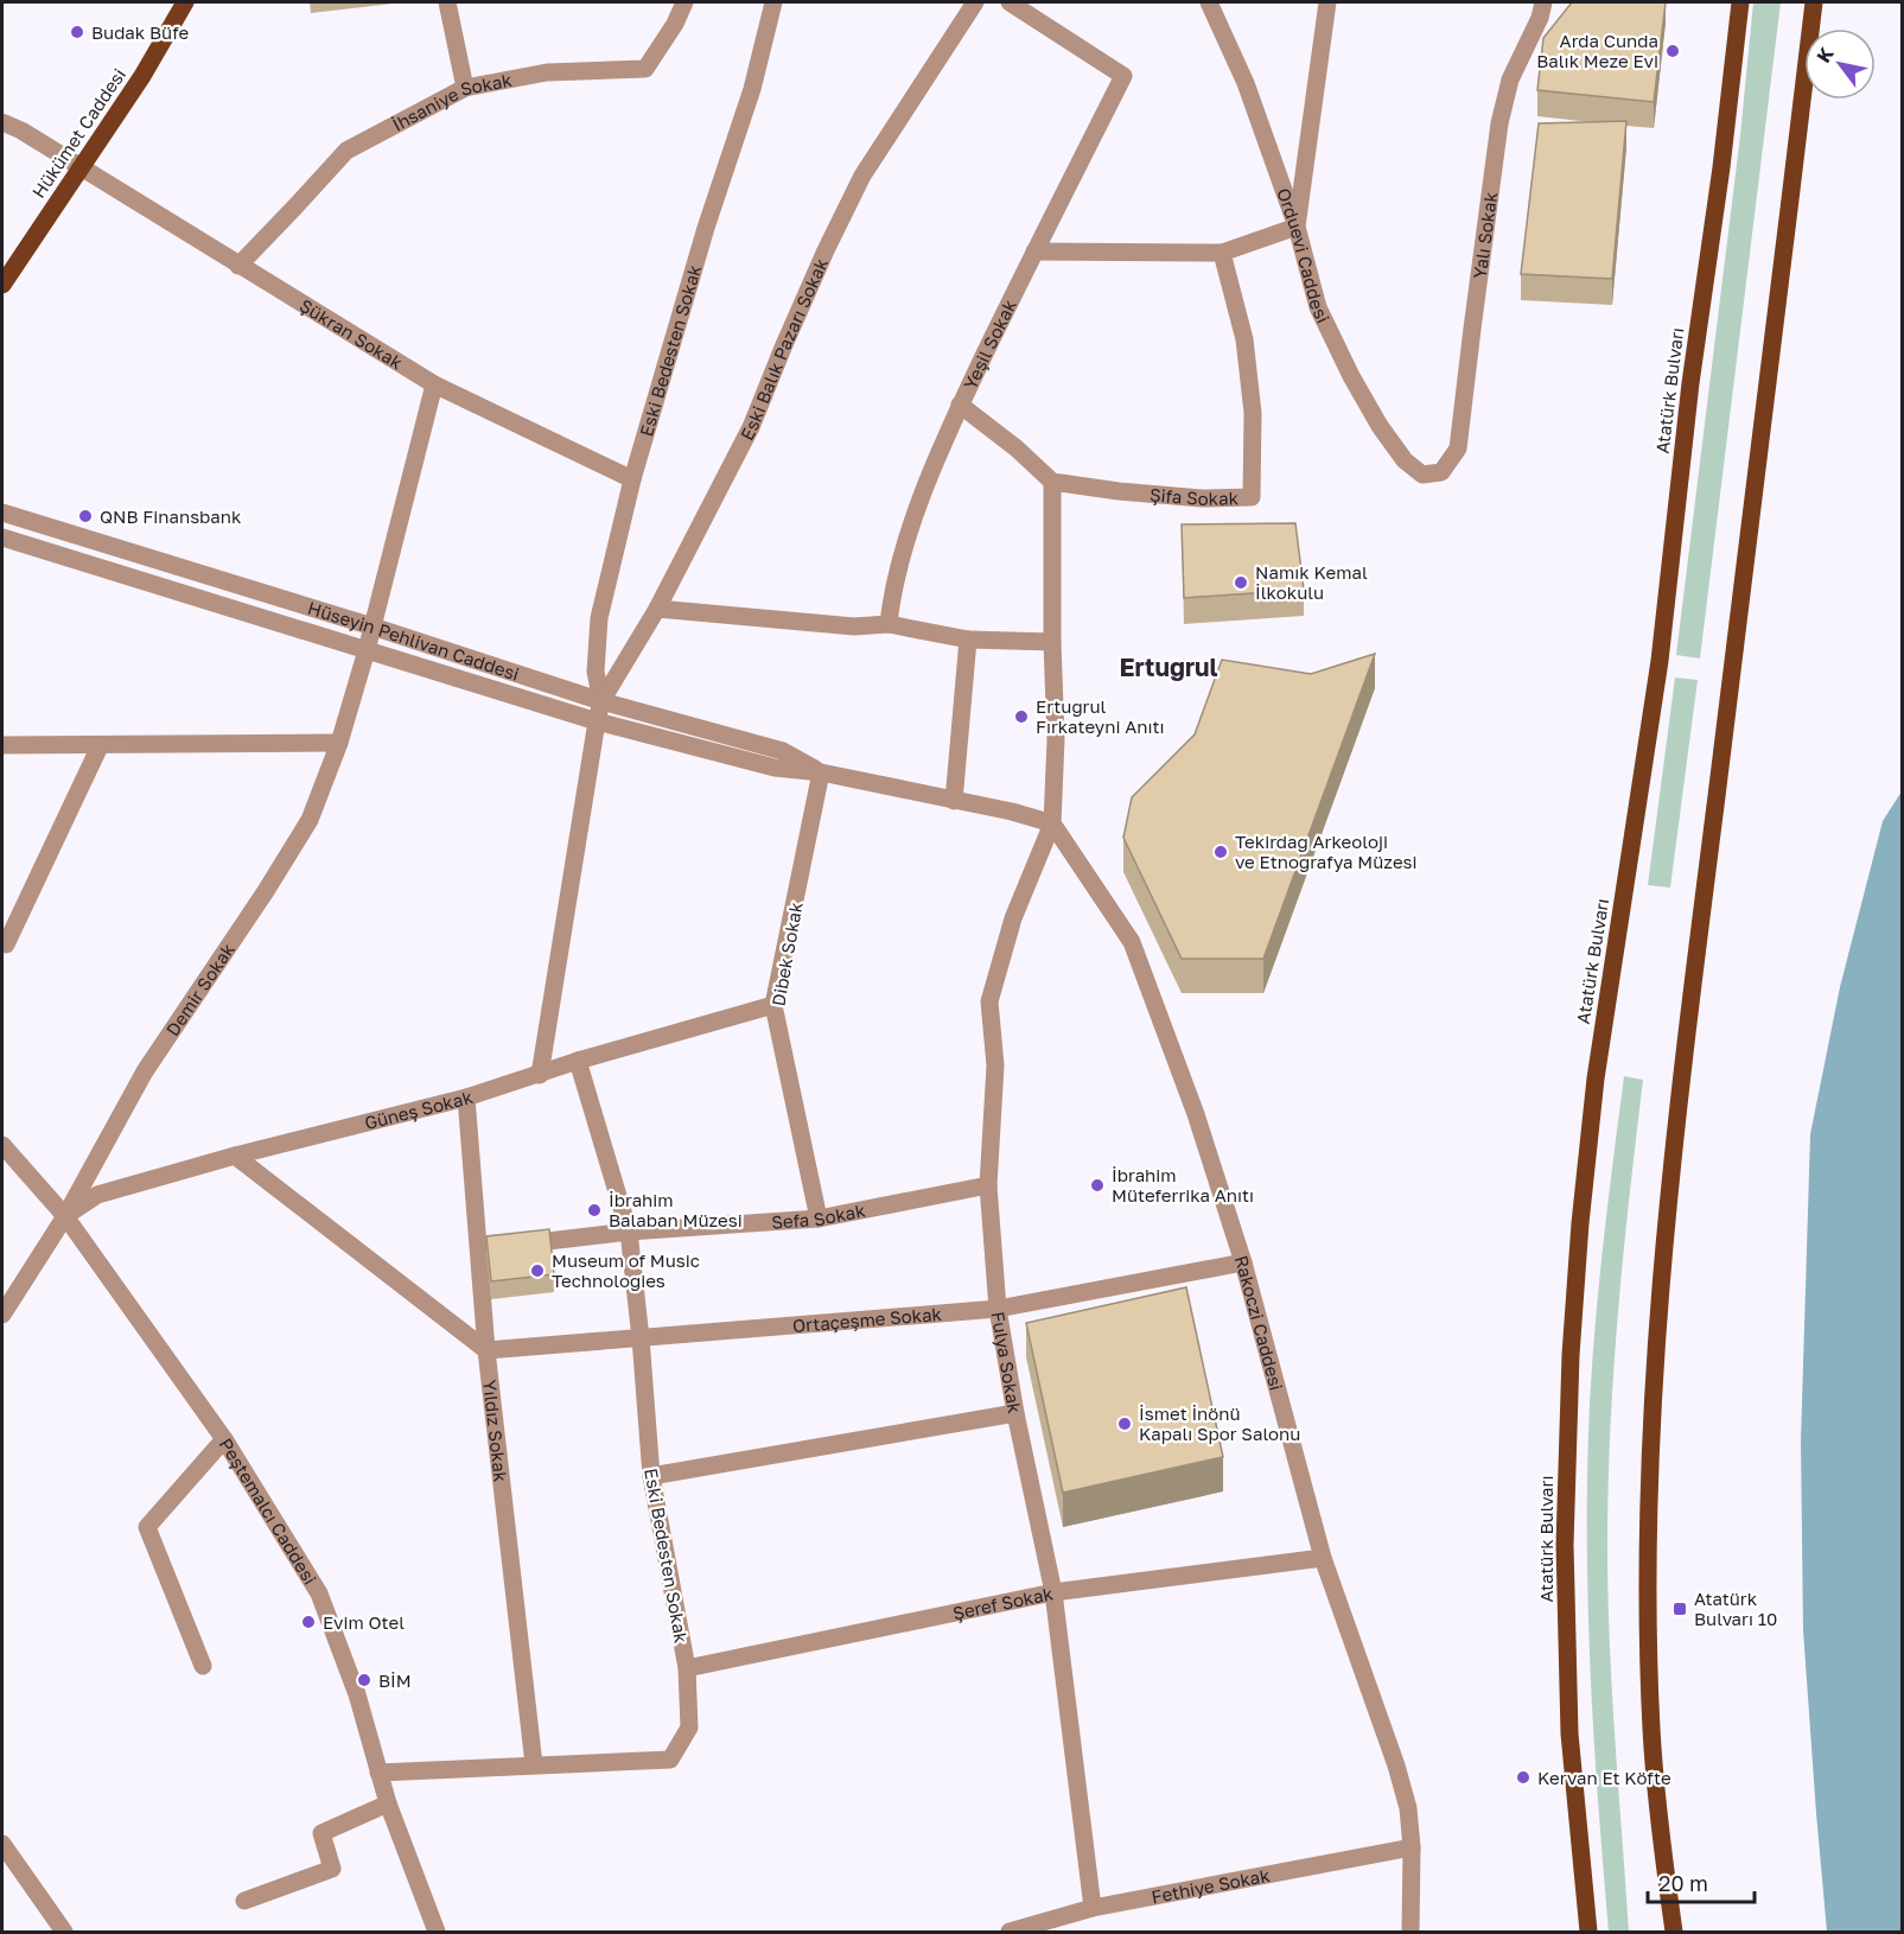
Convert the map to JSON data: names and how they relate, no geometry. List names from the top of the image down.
{
  "streets": {
    "main road": ["Hükümet Caddesi", "Atatürk Bulvarı"],
    "street": [
      "İhsaniye Sokak",
      "Yalı Sokak",
      "Orduevi Caddesi",
      "Şükran Sokak",
      "Yeşil Sokak",
      "Eski Bedesten Sokak",
      "Eski Balık Pazarı Sokak",
      "Şifa Sokak",
      "Hüseyin Pehlivan Caddesi",
      "Dibek Sokak",
      "Demir Sokak",
      "Güneş Sokak",
      "Sefa Sokak",
      "Ortaçeşme Sokak",
      "Rakoczi Caddesi",
      "Fulya Sokak",
      "Yıldız Sokak",
      "Peştemalcı Caddesi",
      "Şeref Sokak",
      "Fethiye Sokak"
    ]
  },
  "crossings": [
    ["İhsaniye Sokak", "Şükran Sokak"],
    ["Hükümet Caddesi", "Şükran Sokak"],
    ["Yalı Sokak", "Orduevi Caddesi"],
    ["Şükran Sokak", "Eski Bedesten Sokak"],
    ["Eski Bedesten Sokak", "Eski Balık Pazarı Sokak"],
    ["Eski Bedesten Sokak", "Hüseyin Pehlivan Caddesi"],
    ["Eski Bedesten Sokak", "Güneş Sokak"],
    ["Eski Bedesten Sokak", "Sefa Sokak"],
    ["Eski Bedesten Sokak", "Ortaçeşme Sokak"],
    ["Eski Bedesten Sokak", "Yıldız Sokak"],
    ["Eski Bedesten Sokak", "Peştemalcı Caddesi"],
    ["Eski Bedesten Sokak", "Şeref Sokak"],
    ["Eski Balık Pazarı Sokak", "Hüseyin Pehlivan Caddesi"],
    ["Şifa Sokak", "Fulya Sokak"],
    ["Hüseyin Pehlivan Caddesi", "Dibek Sokak"],
    ["Hüseyin Pehlivan Caddesi", "Demir Sokak"],
    ["Hüseyin Pehlivan Caddesi", "Rakoczi Caddesi"],
    ["Hüseyin Pehlivan Caddesi", "Fulya Sokak"],
    ["Dibek Sokak", "Güneş Sokak"],
    ["Dibek Sokak", "Sefa Sokak"],
    ["Demir Sokak", "Güneş Sokak"],
    ["Demir Sokak", "Peştemalcı Caddesi"],
    ["Güneş Sokak", "Yıldız Sokak"],
    ["Güneş Sokak", "Peştemalcı Caddesi"],
    ["Sefa Sokak", "Fulya Sokak"],
    ["Sefa Sokak", "Yıldız Sokak"],
    ["Ortaçeşme Sokak", "Rakoczi Caddesi"],
    ["Ortaçeşme Sokak", "Fulya Sokak"],
    ["Ortaçeşme Sokak", "Yıldız Sokak"],
    ["Rakoczi Caddesi", "Fulya Sokak"],
    ["Rakoczi Caddesi", "Şeref Sokak"],
    ["Rakoczi Caddesi", "Fethiye Sokak"],
    ["Fulya Sokak", "Şeref Sokak"],
    ["Fulya Sokak", "Fethiye Sokak"]
  ],
  "districts": ["Ertuğrul"],
  "places": {
    "other": [
      "Budak Büfe",
      "Arda Cunda Balık Meze Evi",
      "QNB Finansbank",
      "Namık Kemal İlkokulu",
      "Ertuğrul Fırkateyni Anıtı",
      "Tekirdağ Arkeoloji ve Etnografya Müzesi",
      "İbrahim Müteferrika Anıtı",
      "İbrahim Balaban Müzesi",
      "Museum of Music Technologies",
      "İsmet İnönü Kapalı Spor Salonu",
      "Evim Otel",
      "BİM",
      "Kervan Et Köfte"
    ],
    "transit": ["Atatürk Bulvarı 10"]
  },
  "scale_bar": "20 m",
  "north": "top left"
}
